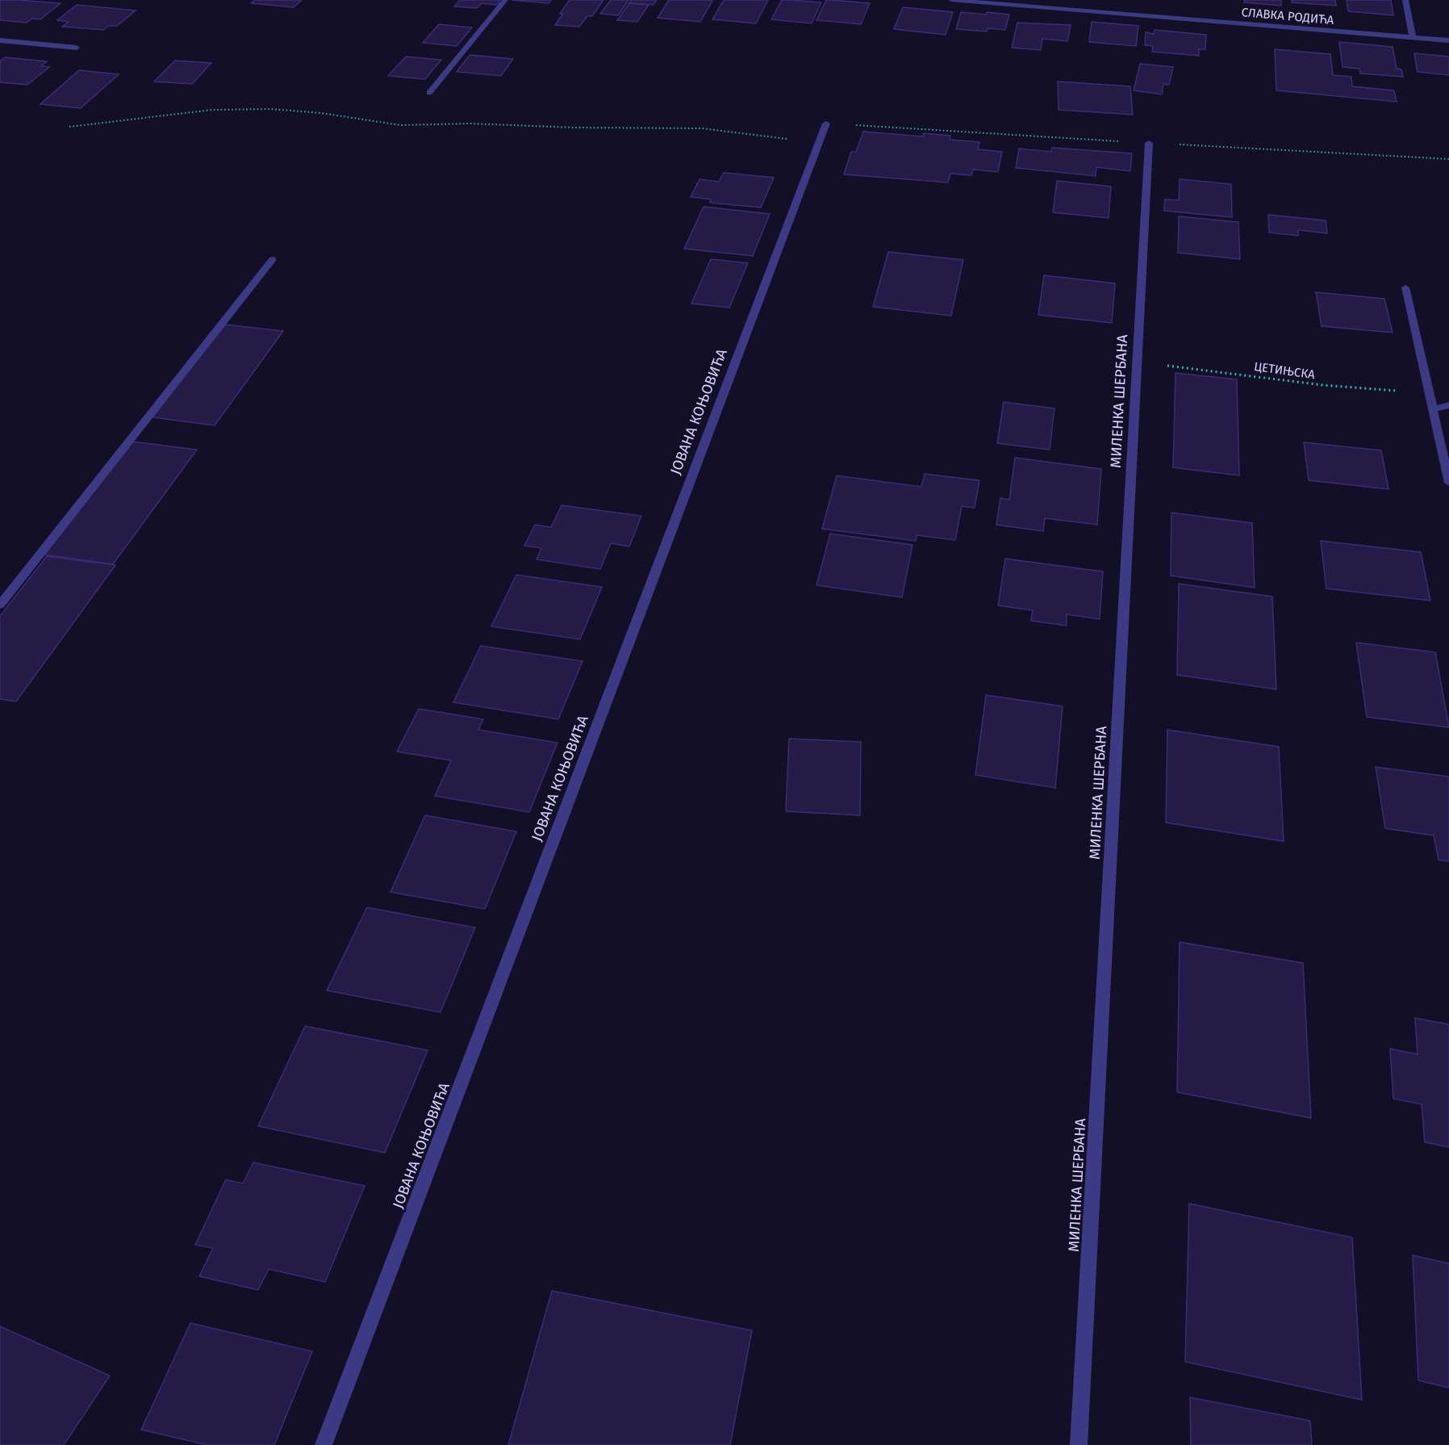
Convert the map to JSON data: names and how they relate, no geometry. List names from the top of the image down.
{
  "streets": {
    "street": ["СЛАВКА РОДИЋА", "МИЛЕНКА ШЕРБАНА", "ЈОВАНА КОЊОВИЋА"],
    "path": ["ЦЕТИЊСКА"]
  },
  "crossings": [
    ["ЦЕТИЊСКА", "МИЛЕНКА ШЕРБАНА"]
  ]
}
